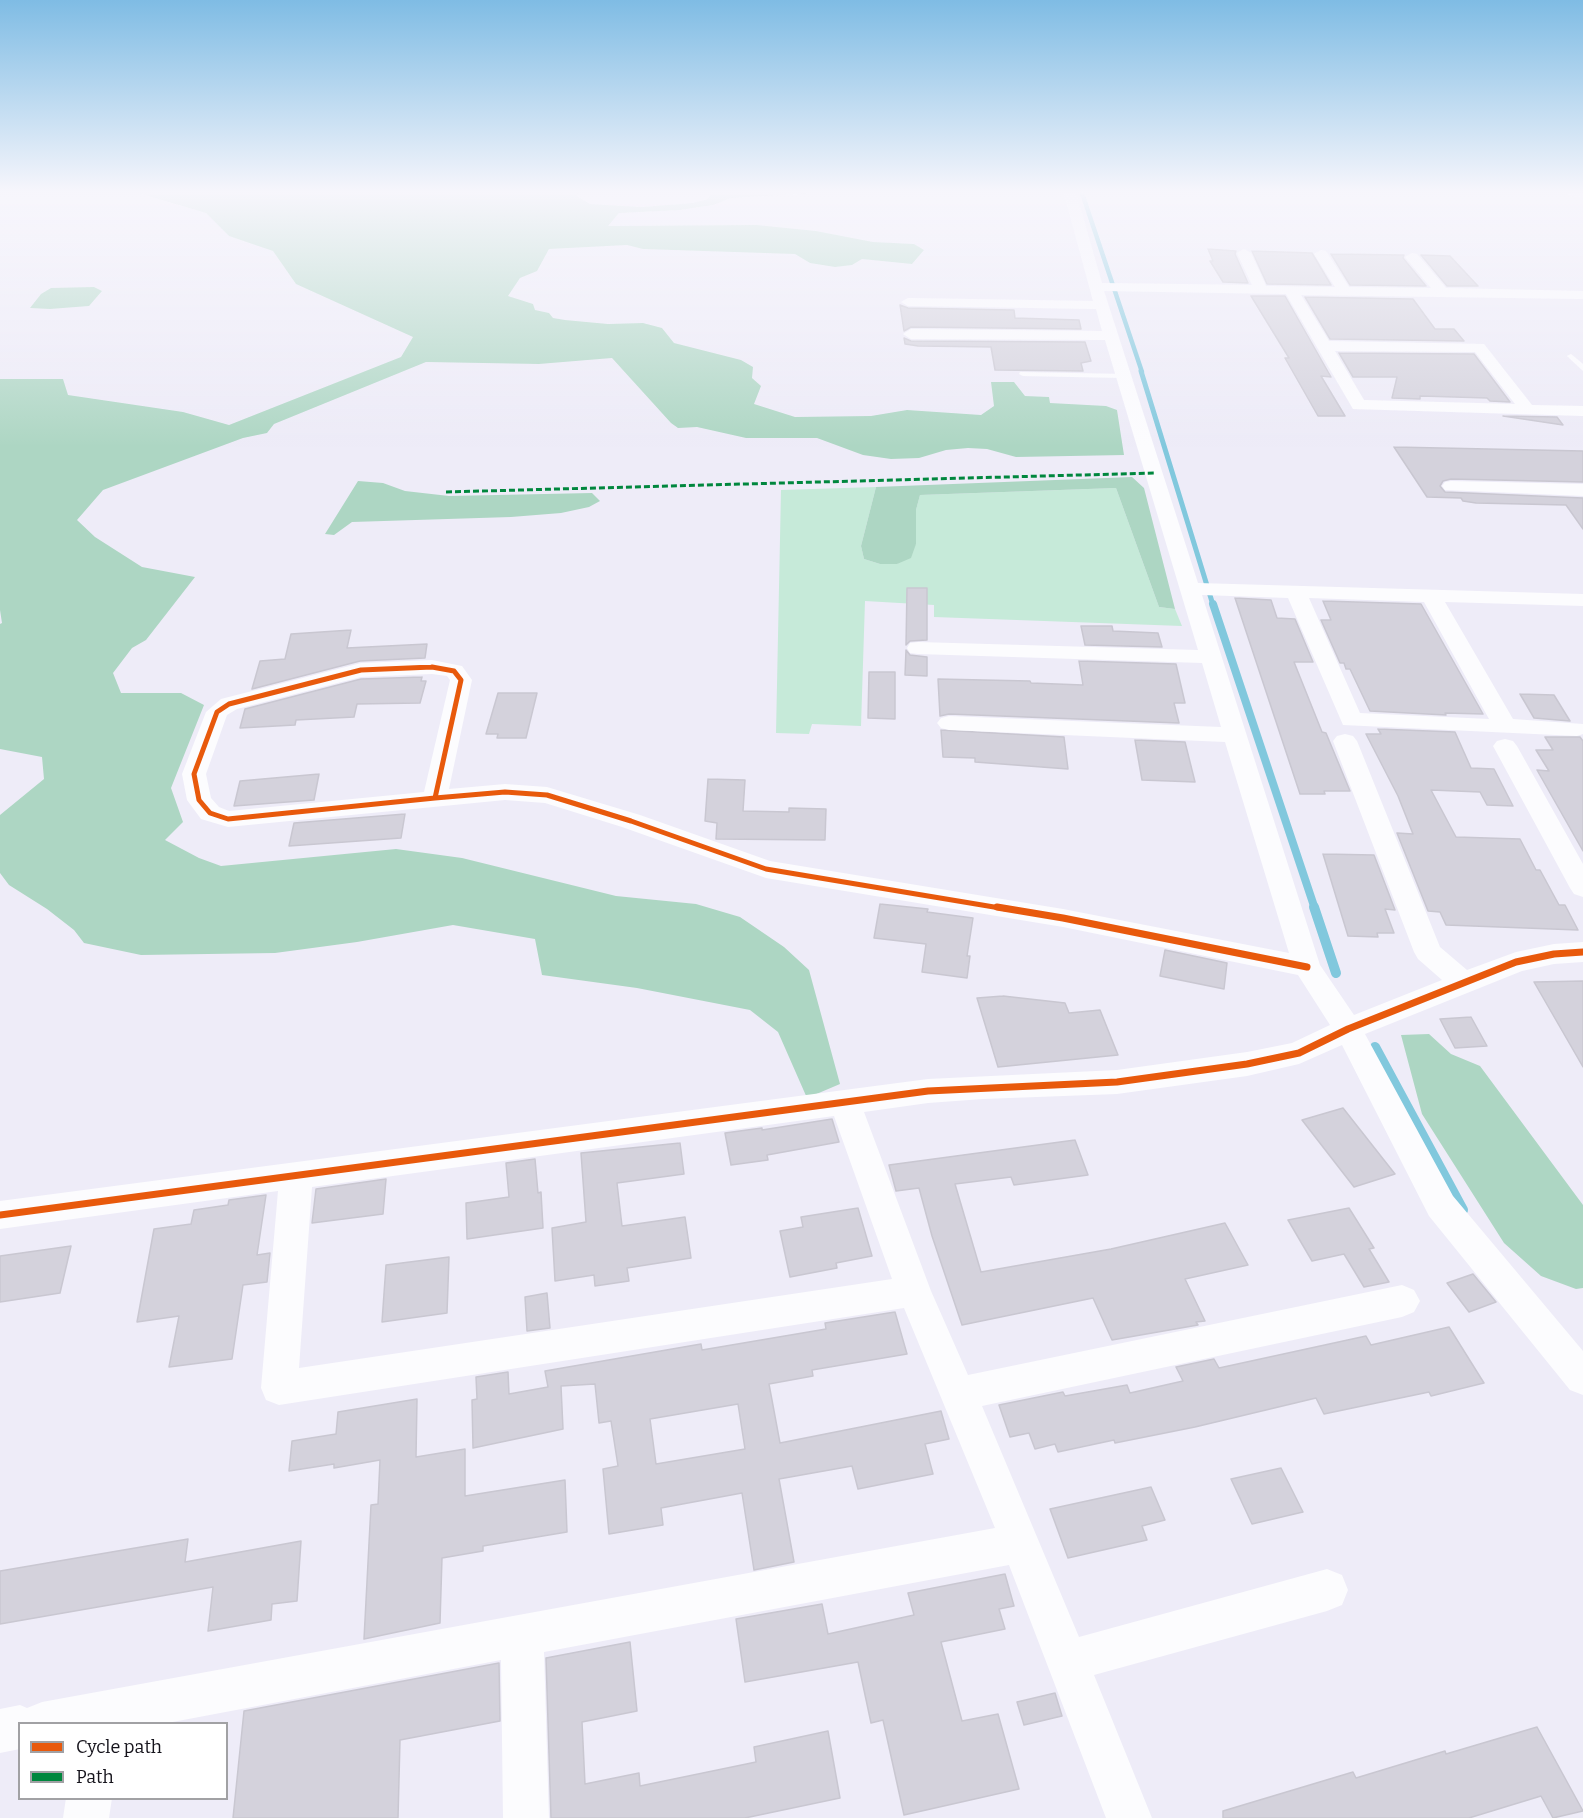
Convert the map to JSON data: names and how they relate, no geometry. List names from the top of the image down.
{
  "legend": ["Cycle path", "Path"]
}
